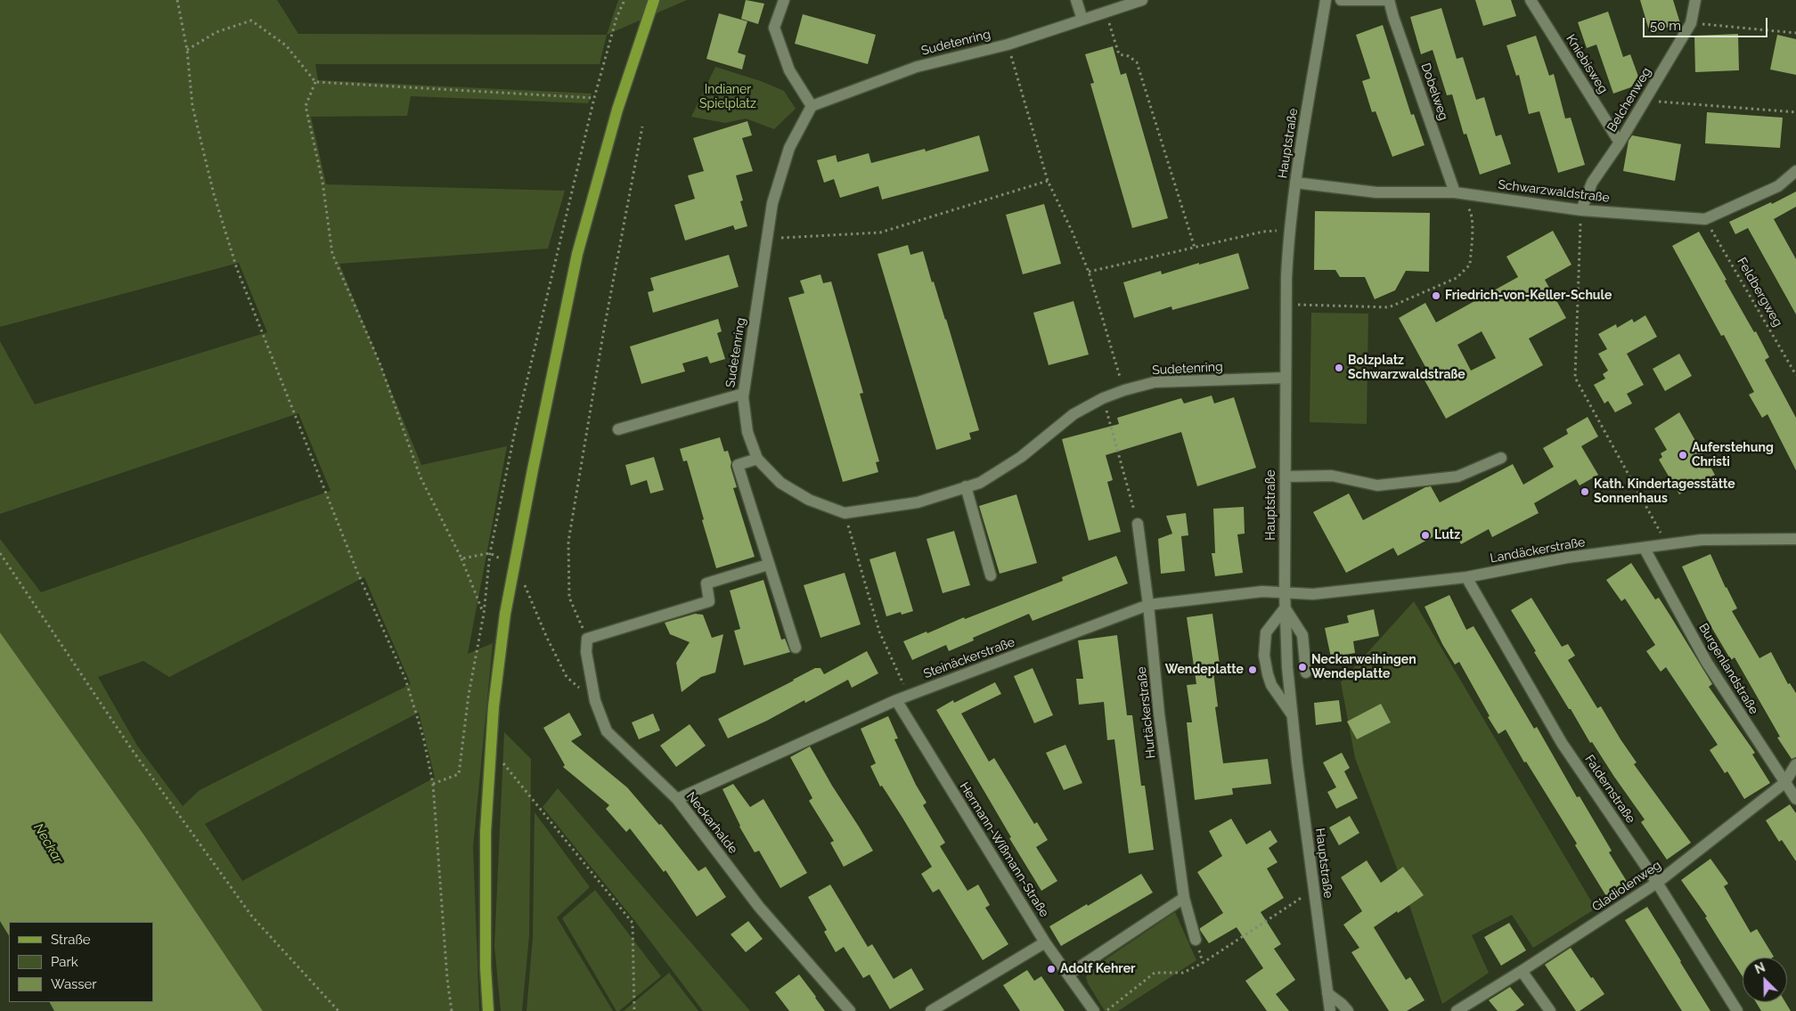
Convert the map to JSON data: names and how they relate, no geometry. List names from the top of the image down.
{
  "streets": {
    "street": [
      "Sudetenring",
      "Kniebisweg",
      "Dobelweg",
      "Belchenweg",
      "Hauptstraße",
      "Schwarzwaldstraße",
      "Landäckerstraße",
      "Steinäckerstraße",
      "Burgenlandstraße",
      "Hurtäckerstraße",
      "Faldernstraße",
      "Neckarhalde",
      "Hermann-Wißmann-Straße",
      "Gladiolenweg"
    ],
    "path": ["Feldbergweg"]
  },
  "crossings": [
    ["Sudetenring", "Hauptstraße"],
    ["Kniebisweg", "Belchenweg"],
    ["Dobelweg", "Schwarzwaldstraße"],
    ["Belchenweg", "Schwarzwaldstraße"],
    ["Hauptstraße", "Schwarzwaldstraße"],
    ["Hauptstraße", "Landäckerstraße"],
    ["Hauptstraße", "Steinäckerstraße"],
    ["Schwarzwaldstraße", "Feldbergweg"],
    ["Landäckerstraße", "Steinäckerstraße"],
    ["Landäckerstraße", "Burgenlandstraße"],
    ["Landäckerstraße", "Faldernstraße"],
    ["Steinäckerstraße", "Hurtäckerstraße"],
    ["Steinäckerstraße", "Neckarhalde"],
    ["Steinäckerstraße", "Hermann-Wißmann-Straße"],
    ["Burgenlandstraße", "Gladiolenweg"],
    ["Faldernstraße", "Gladiolenweg"]
  ],
  "water": ["Neckar"],
  "parks": ["Indianer Spielplatz"],
  "places": [
    "Friedrich-von-Keller-Schule",
    "Bolzplatz Schwarzwaldstraße",
    "Auferstehung Christi",
    "Kath. Kindertagesstätte Sonnenhaus",
    "Lutz",
    "Neckarweihingen Wendeplatte",
    "Wendeplatte",
    "Adolf Kehrer"
  ],
  "legend": ["Straße", "Park", "Wasser"],
  "scale_bar": "50 m",
  "north": "top left"
}
